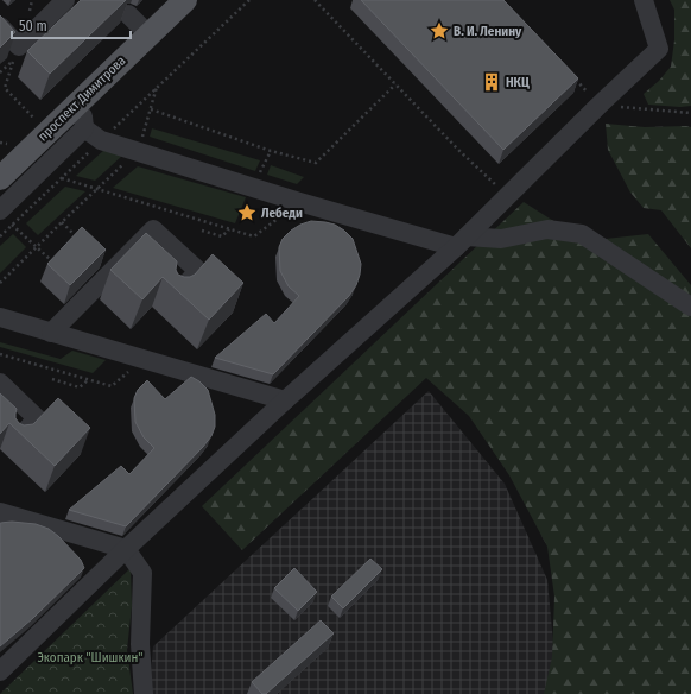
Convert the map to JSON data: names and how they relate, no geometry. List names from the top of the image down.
{
  "streets": {
    "main road": ["проспект Димитрова"]
  },
  "parks": ["Экопарк \"Шишкин\""],
  "places": {
    "place": ["В. И. Ленину", "Лебеди"],
    "building": ["НКЦ"]
  },
  "scale_bar": "50 m"
}
